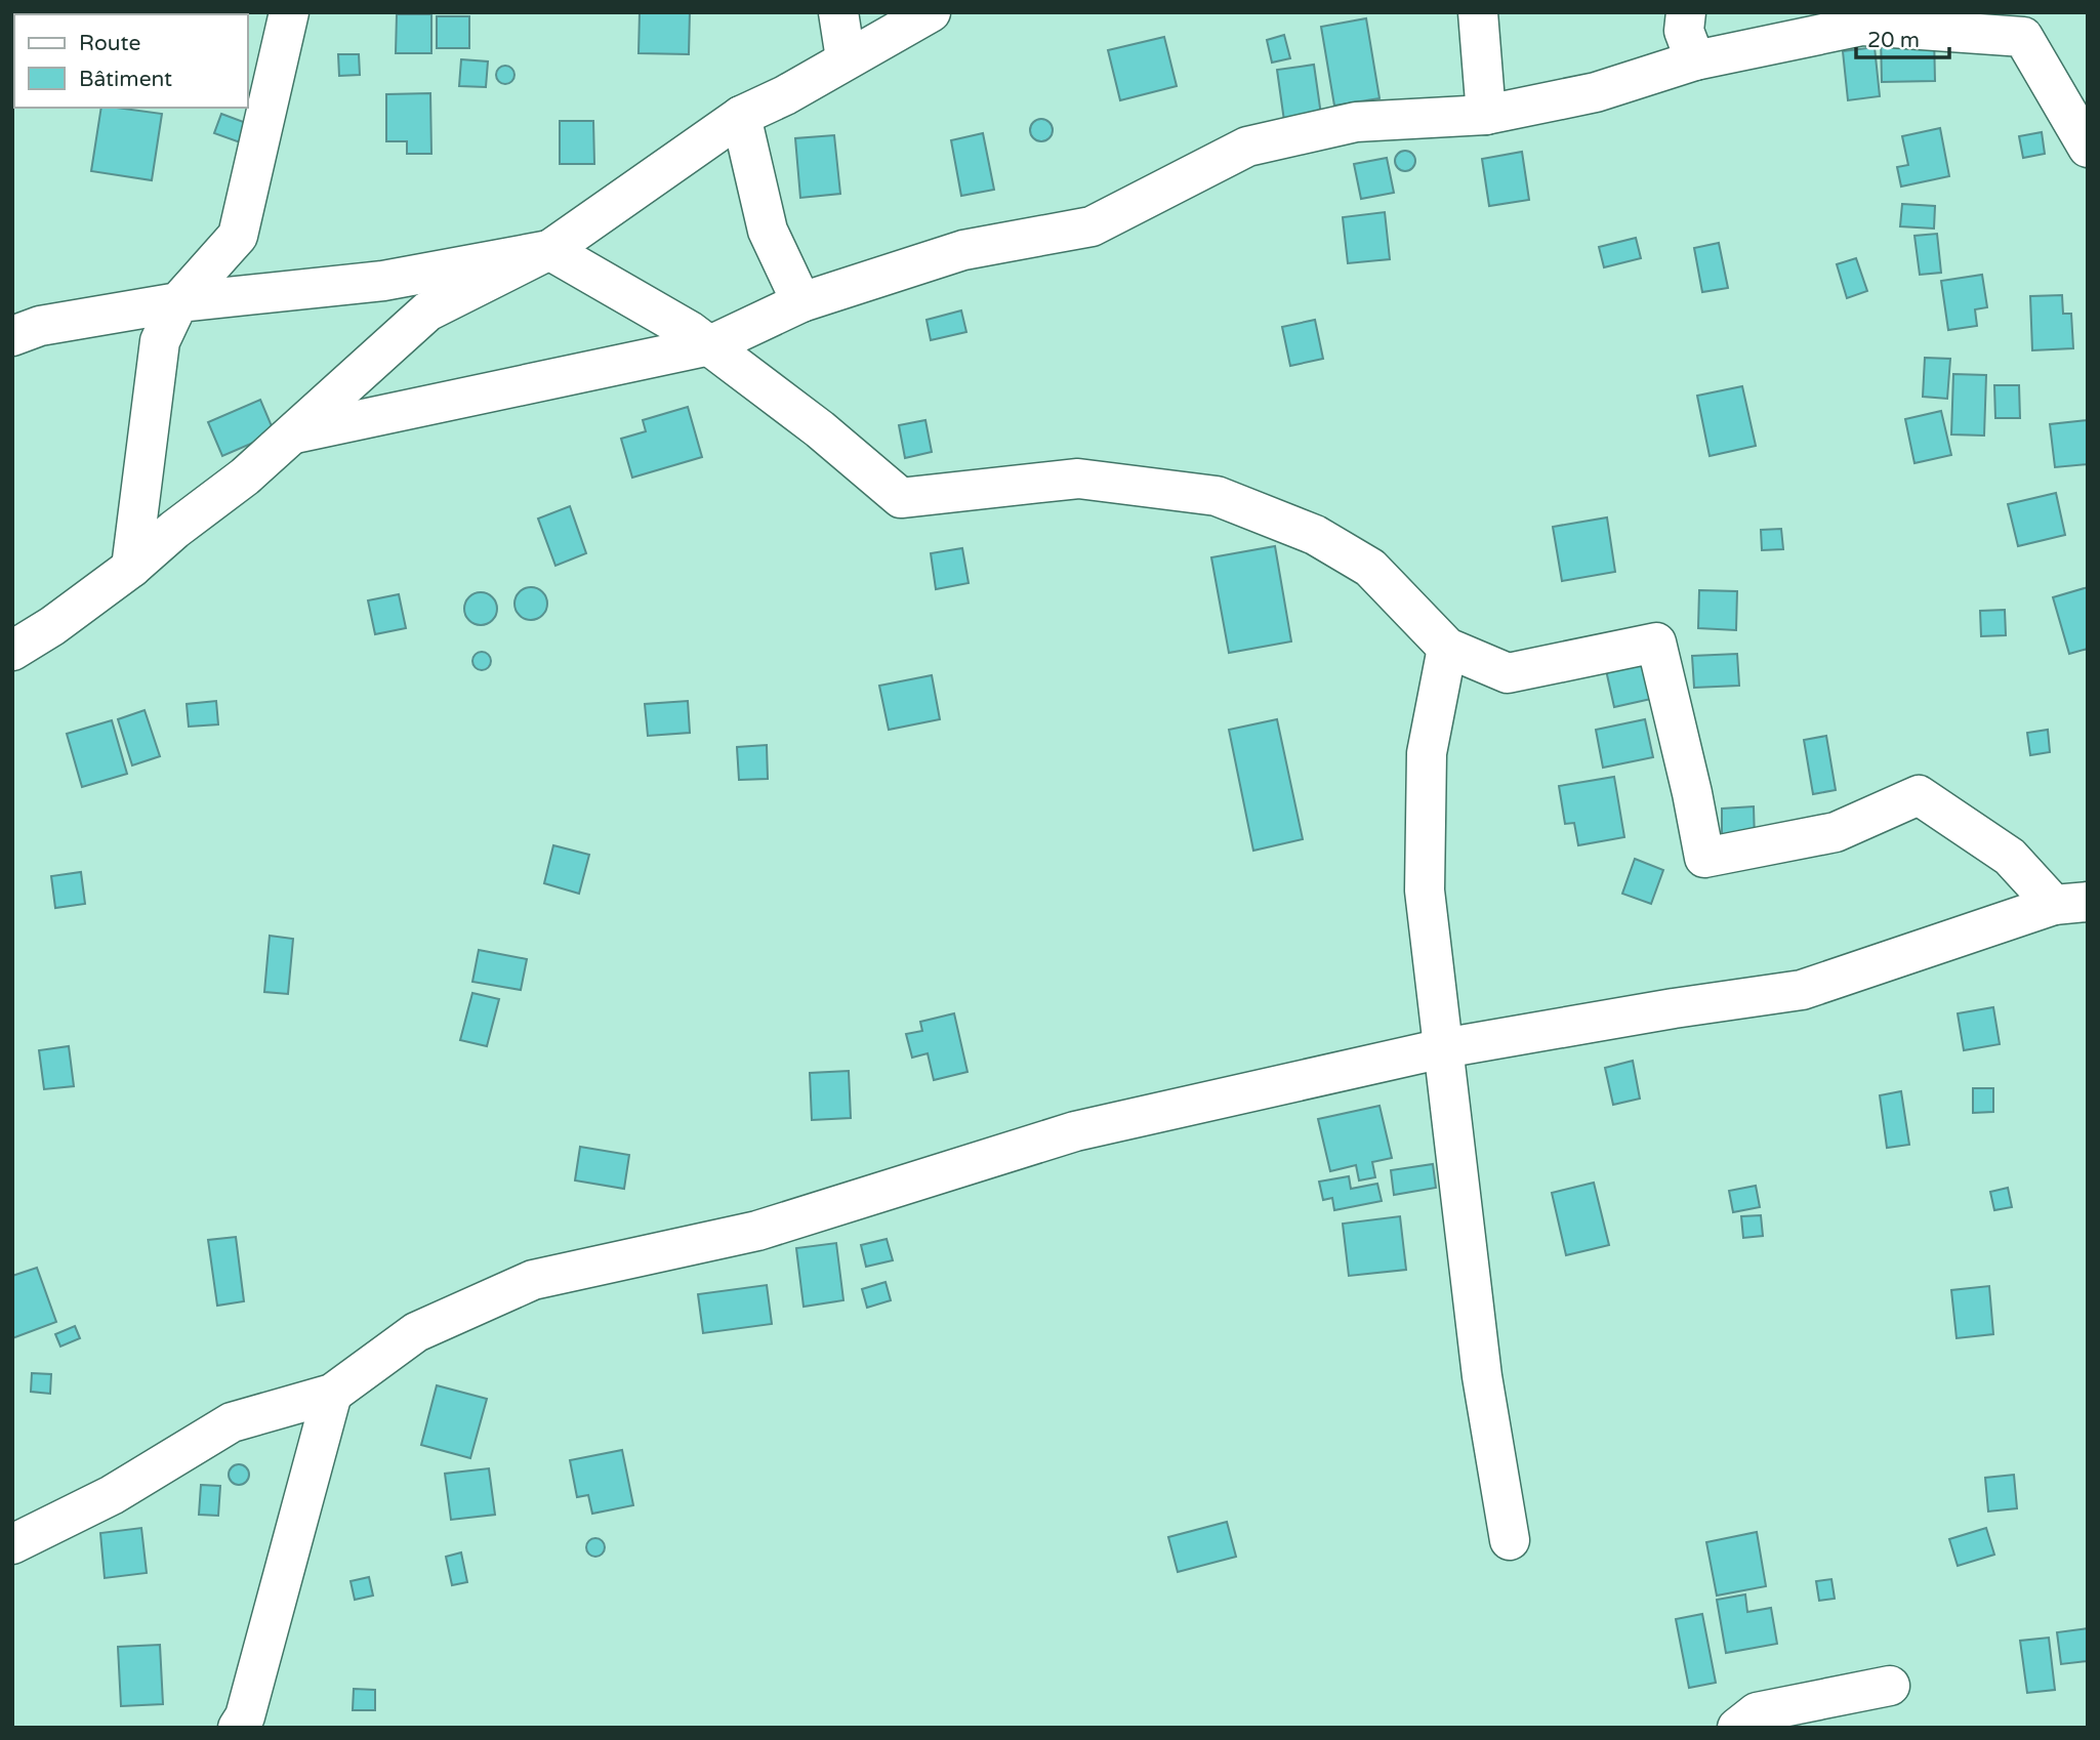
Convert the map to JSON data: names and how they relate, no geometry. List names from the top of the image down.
{
  "legend": ["Route", "Bâtiment"],
  "scale_bar": "20 m"
}
